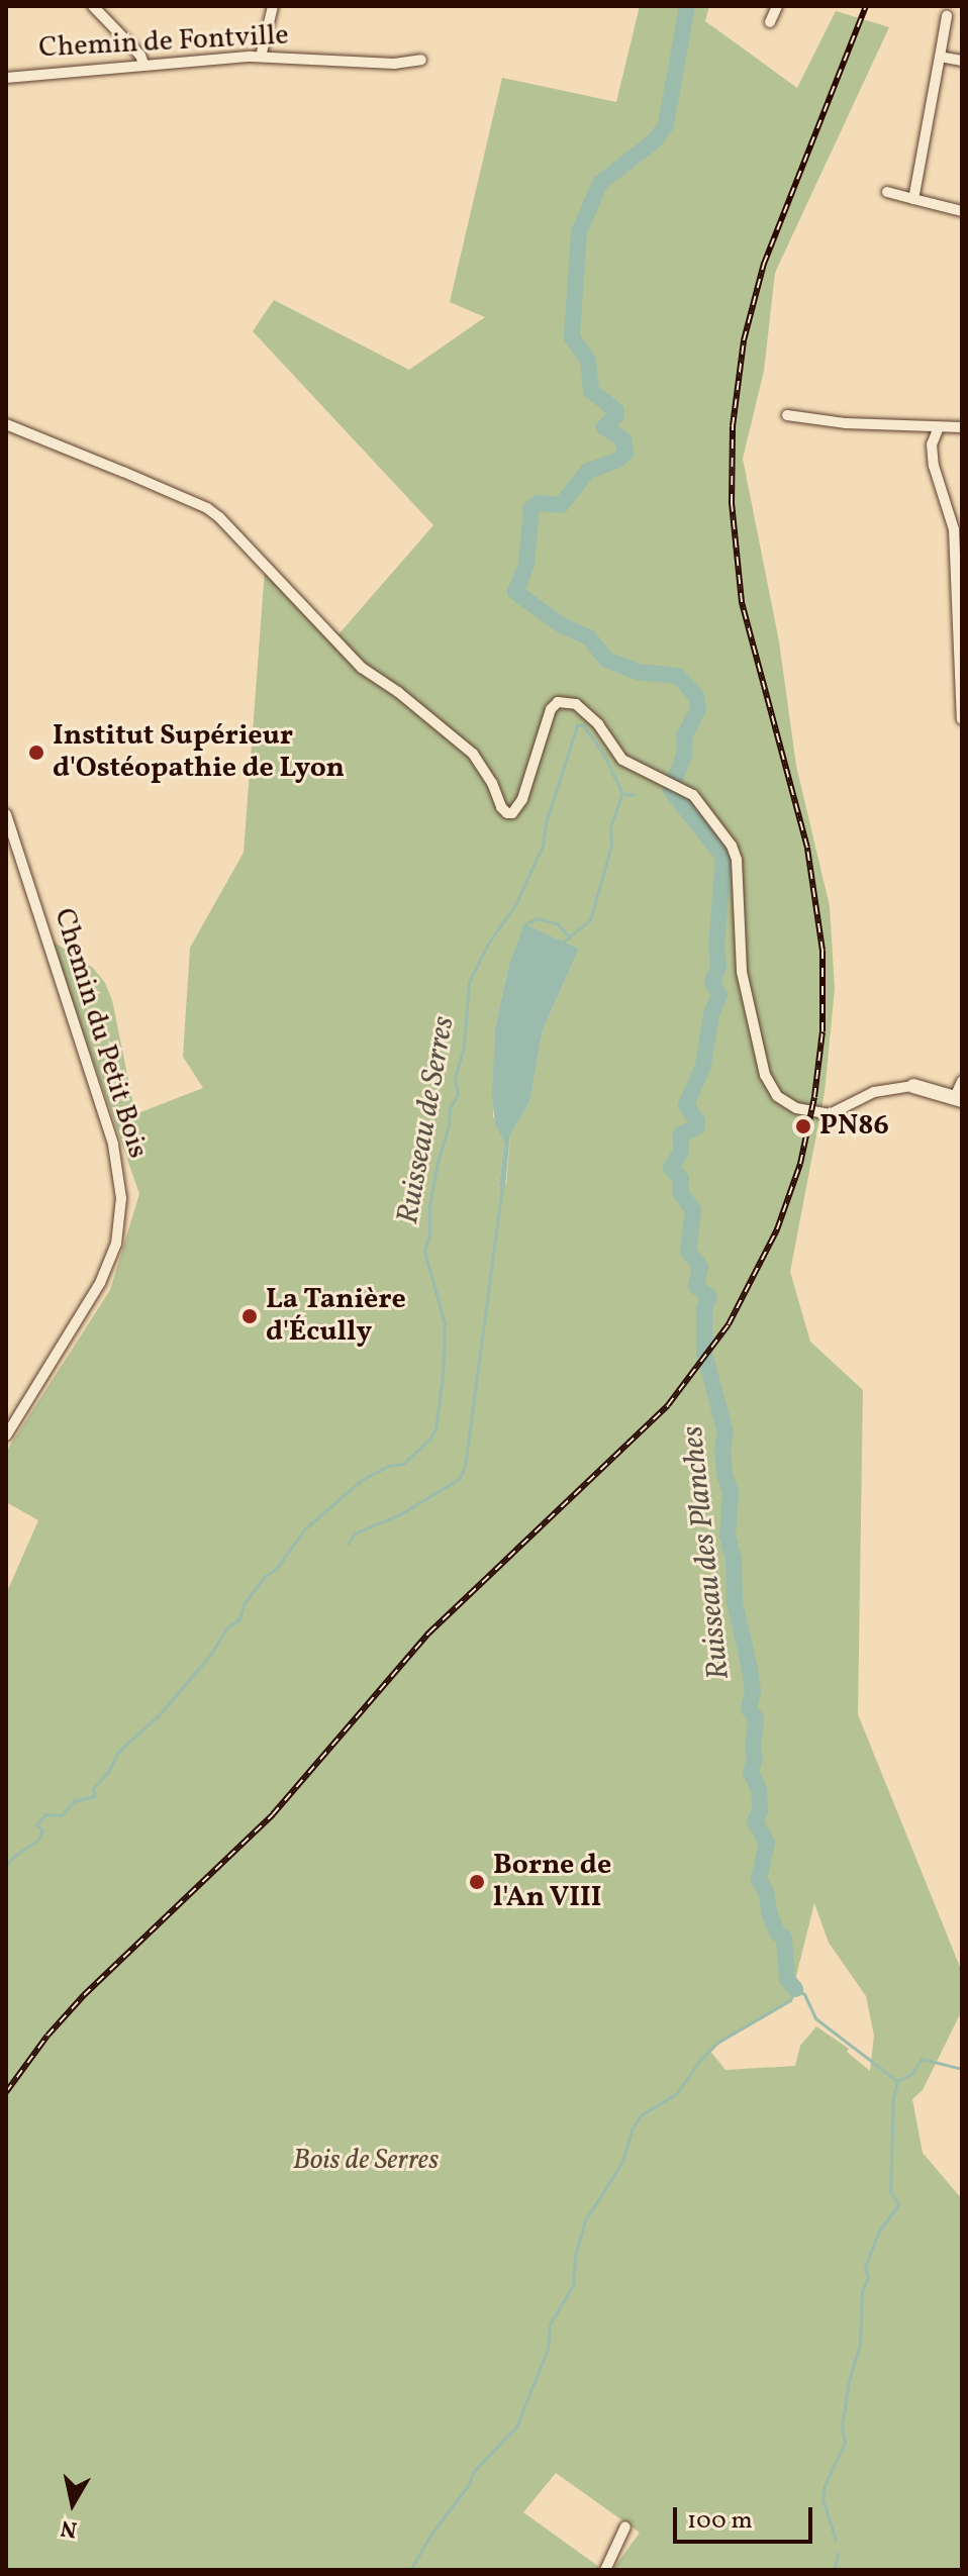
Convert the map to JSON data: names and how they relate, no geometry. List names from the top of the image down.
{
  "streets": {
    "street": ["Chemin de Fontville", "Chemin du Petit Bois"]
  },
  "water": ["Ruisseau de Serres", "Ruisseau des Planches"],
  "parks": ["Bois de Serres"],
  "places": [
    "Institut Supérieur d'Ostéopathie de Lyon",
    "PN86",
    "La Tanière d'Écully",
    "Borne de l'An VIII"
  ],
  "scale_bar": "100 m",
  "north": "bottom"
}
